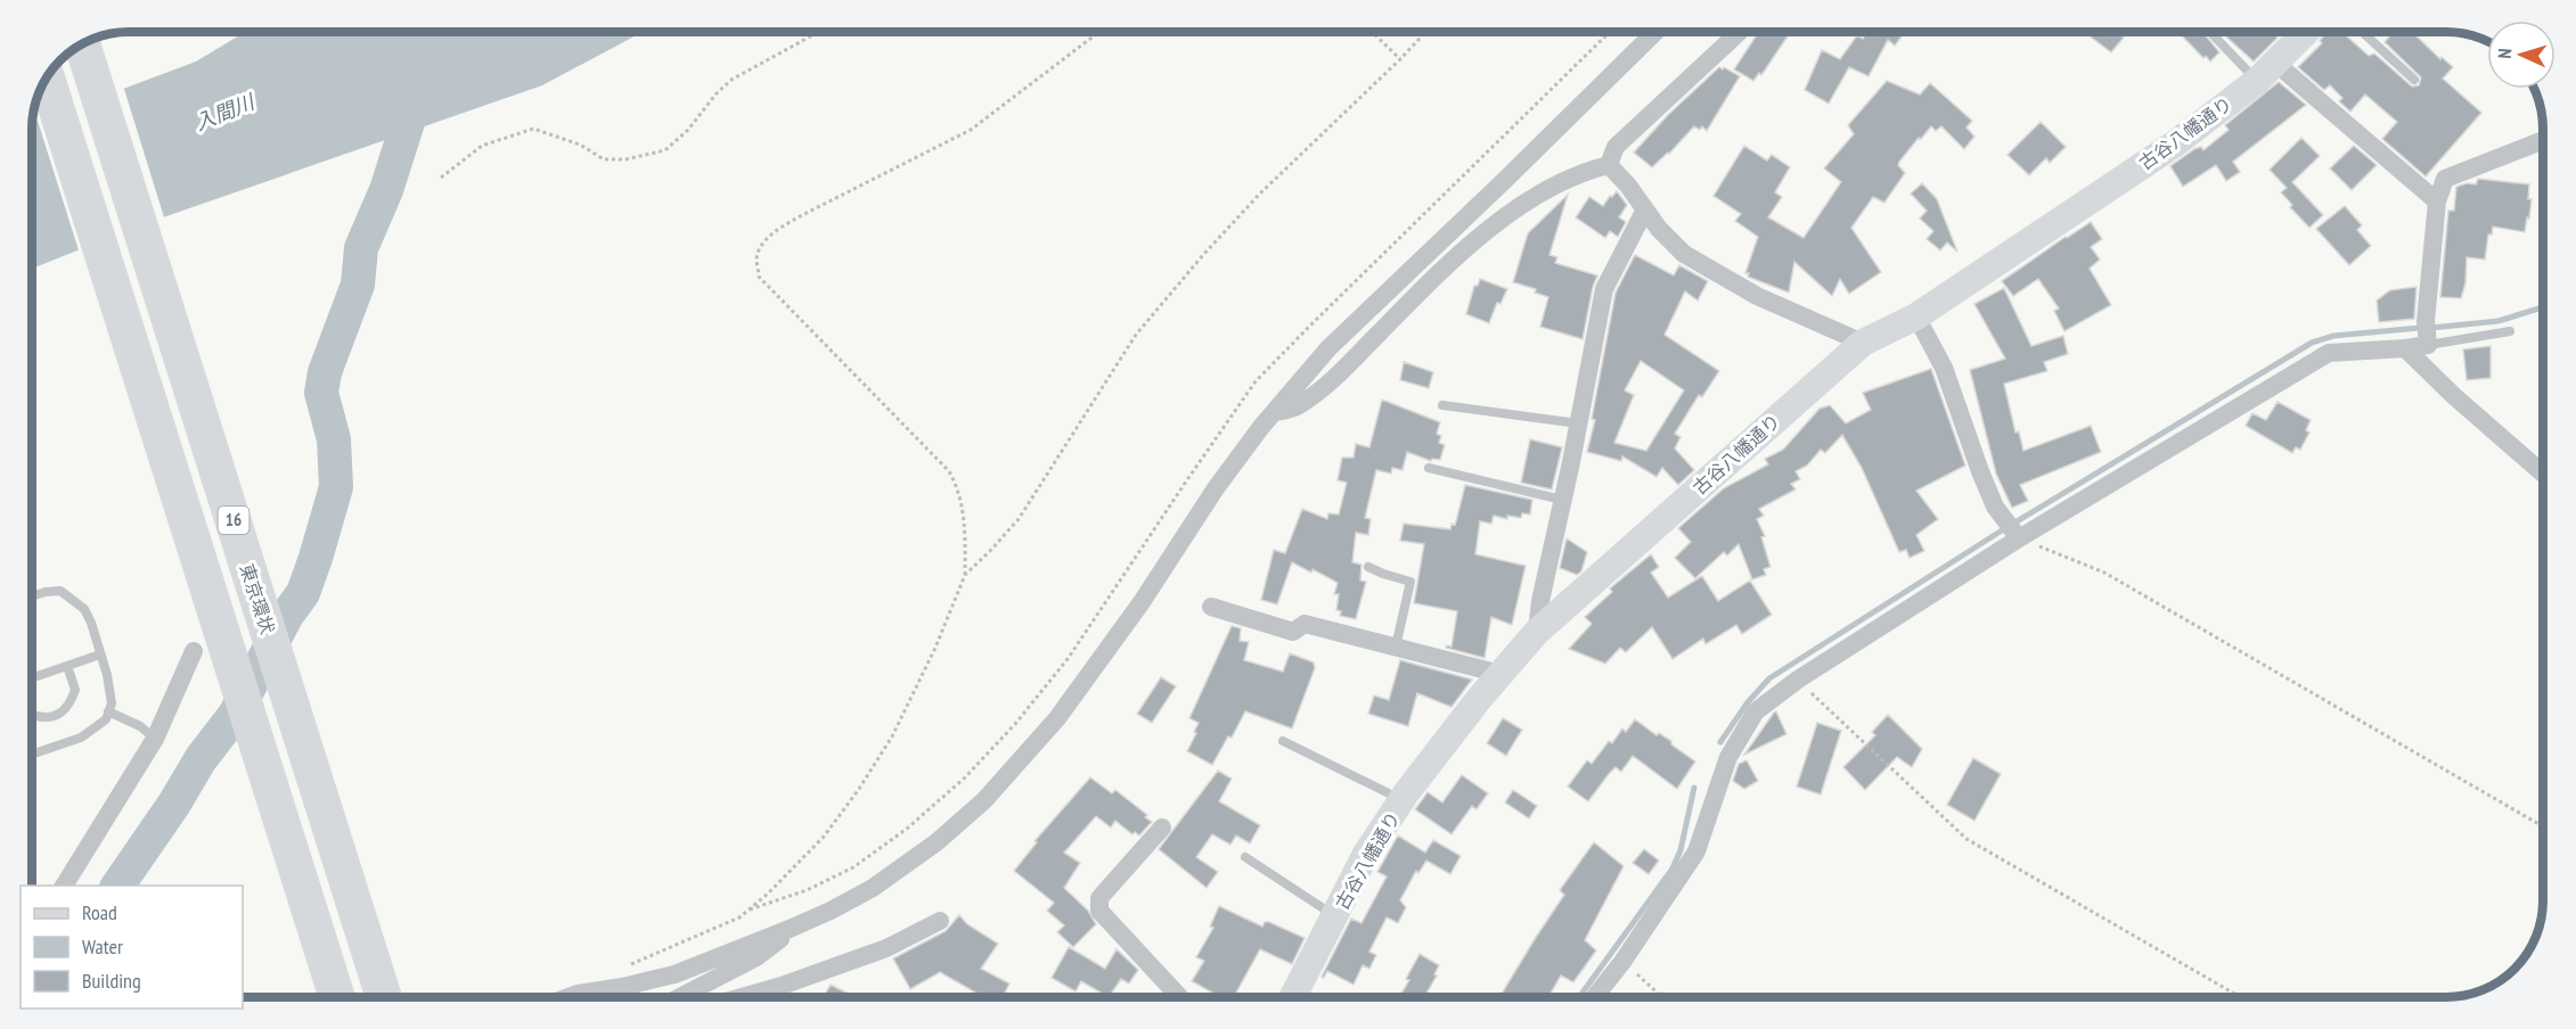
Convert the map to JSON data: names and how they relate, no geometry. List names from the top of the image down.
{
  "streets": {
    "highway": ["16", "東京環状"],
    "street": ["古谷八幡通り"]
  },
  "water": ["入間川"],
  "legend": ["Road", "Water", "Building"],
  "north": "left"
}
